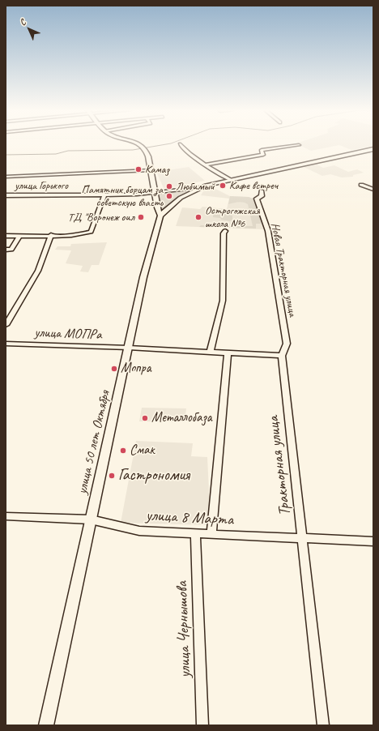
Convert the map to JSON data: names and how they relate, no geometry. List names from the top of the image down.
{
  "streets": {
    "main road": ["улица 50 лет Октября"],
    "street": [
      "улица Горького",
      "Новая Тракторная улица",
      "улица МОПРа",
      "Тракторная улица",
      "улица 8 Марта",
      "улица Чернышова"
    ]
  },
  "crossings": [
    ["Новая Тракторная улица", "Тракторная улица"],
    ["улица МОПРа", "улица 50 лет Октября"],
    ["улица 50 лет Октября", "улица 8 Марта"],
    ["Тракторная улица", "улица 8 Марта"],
    ["улица 8 Марта", "улица Чернышова"]
  ],
  "places": [
    "Камаз",
    "Кафе встреч",
    "Любимый",
    "Памятник борцам за советскую власть",
    "ТД \"Воронеж оил",
    "Острогожская школа №6",
    "Мопра",
    "Металлобаза",
    "Смак",
    "Гастрономия"
  ],
  "north": "top left"
}
